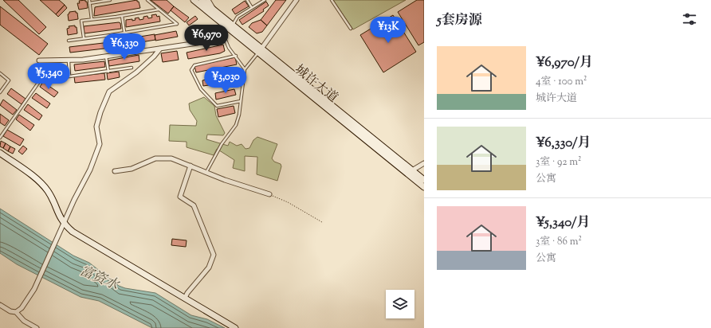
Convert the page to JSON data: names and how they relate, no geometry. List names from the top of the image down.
{
  "streets": {
    "main road": ["城许大道"]
  },
  "water": ["富资水"],
  "page": {
    "heading": "5套房源",
    "price": [
      "¥13K",
      "¥6,970",
      "¥6,330",
      "¥5,340",
      "¥3,030"
    ],
    "list": [
      {
        "name": "¥6,970/月",
        "note": "4室 · 100 m² · 城许大道"
      },
      {
        "name": "¥6,330/月",
        "note": "3室 · 92 m² · 公寓"
      },
      {
        "name": "¥5,340/月",
        "note": "3室 · 86 m² · 公寓"
      }
    ]
  }
}
